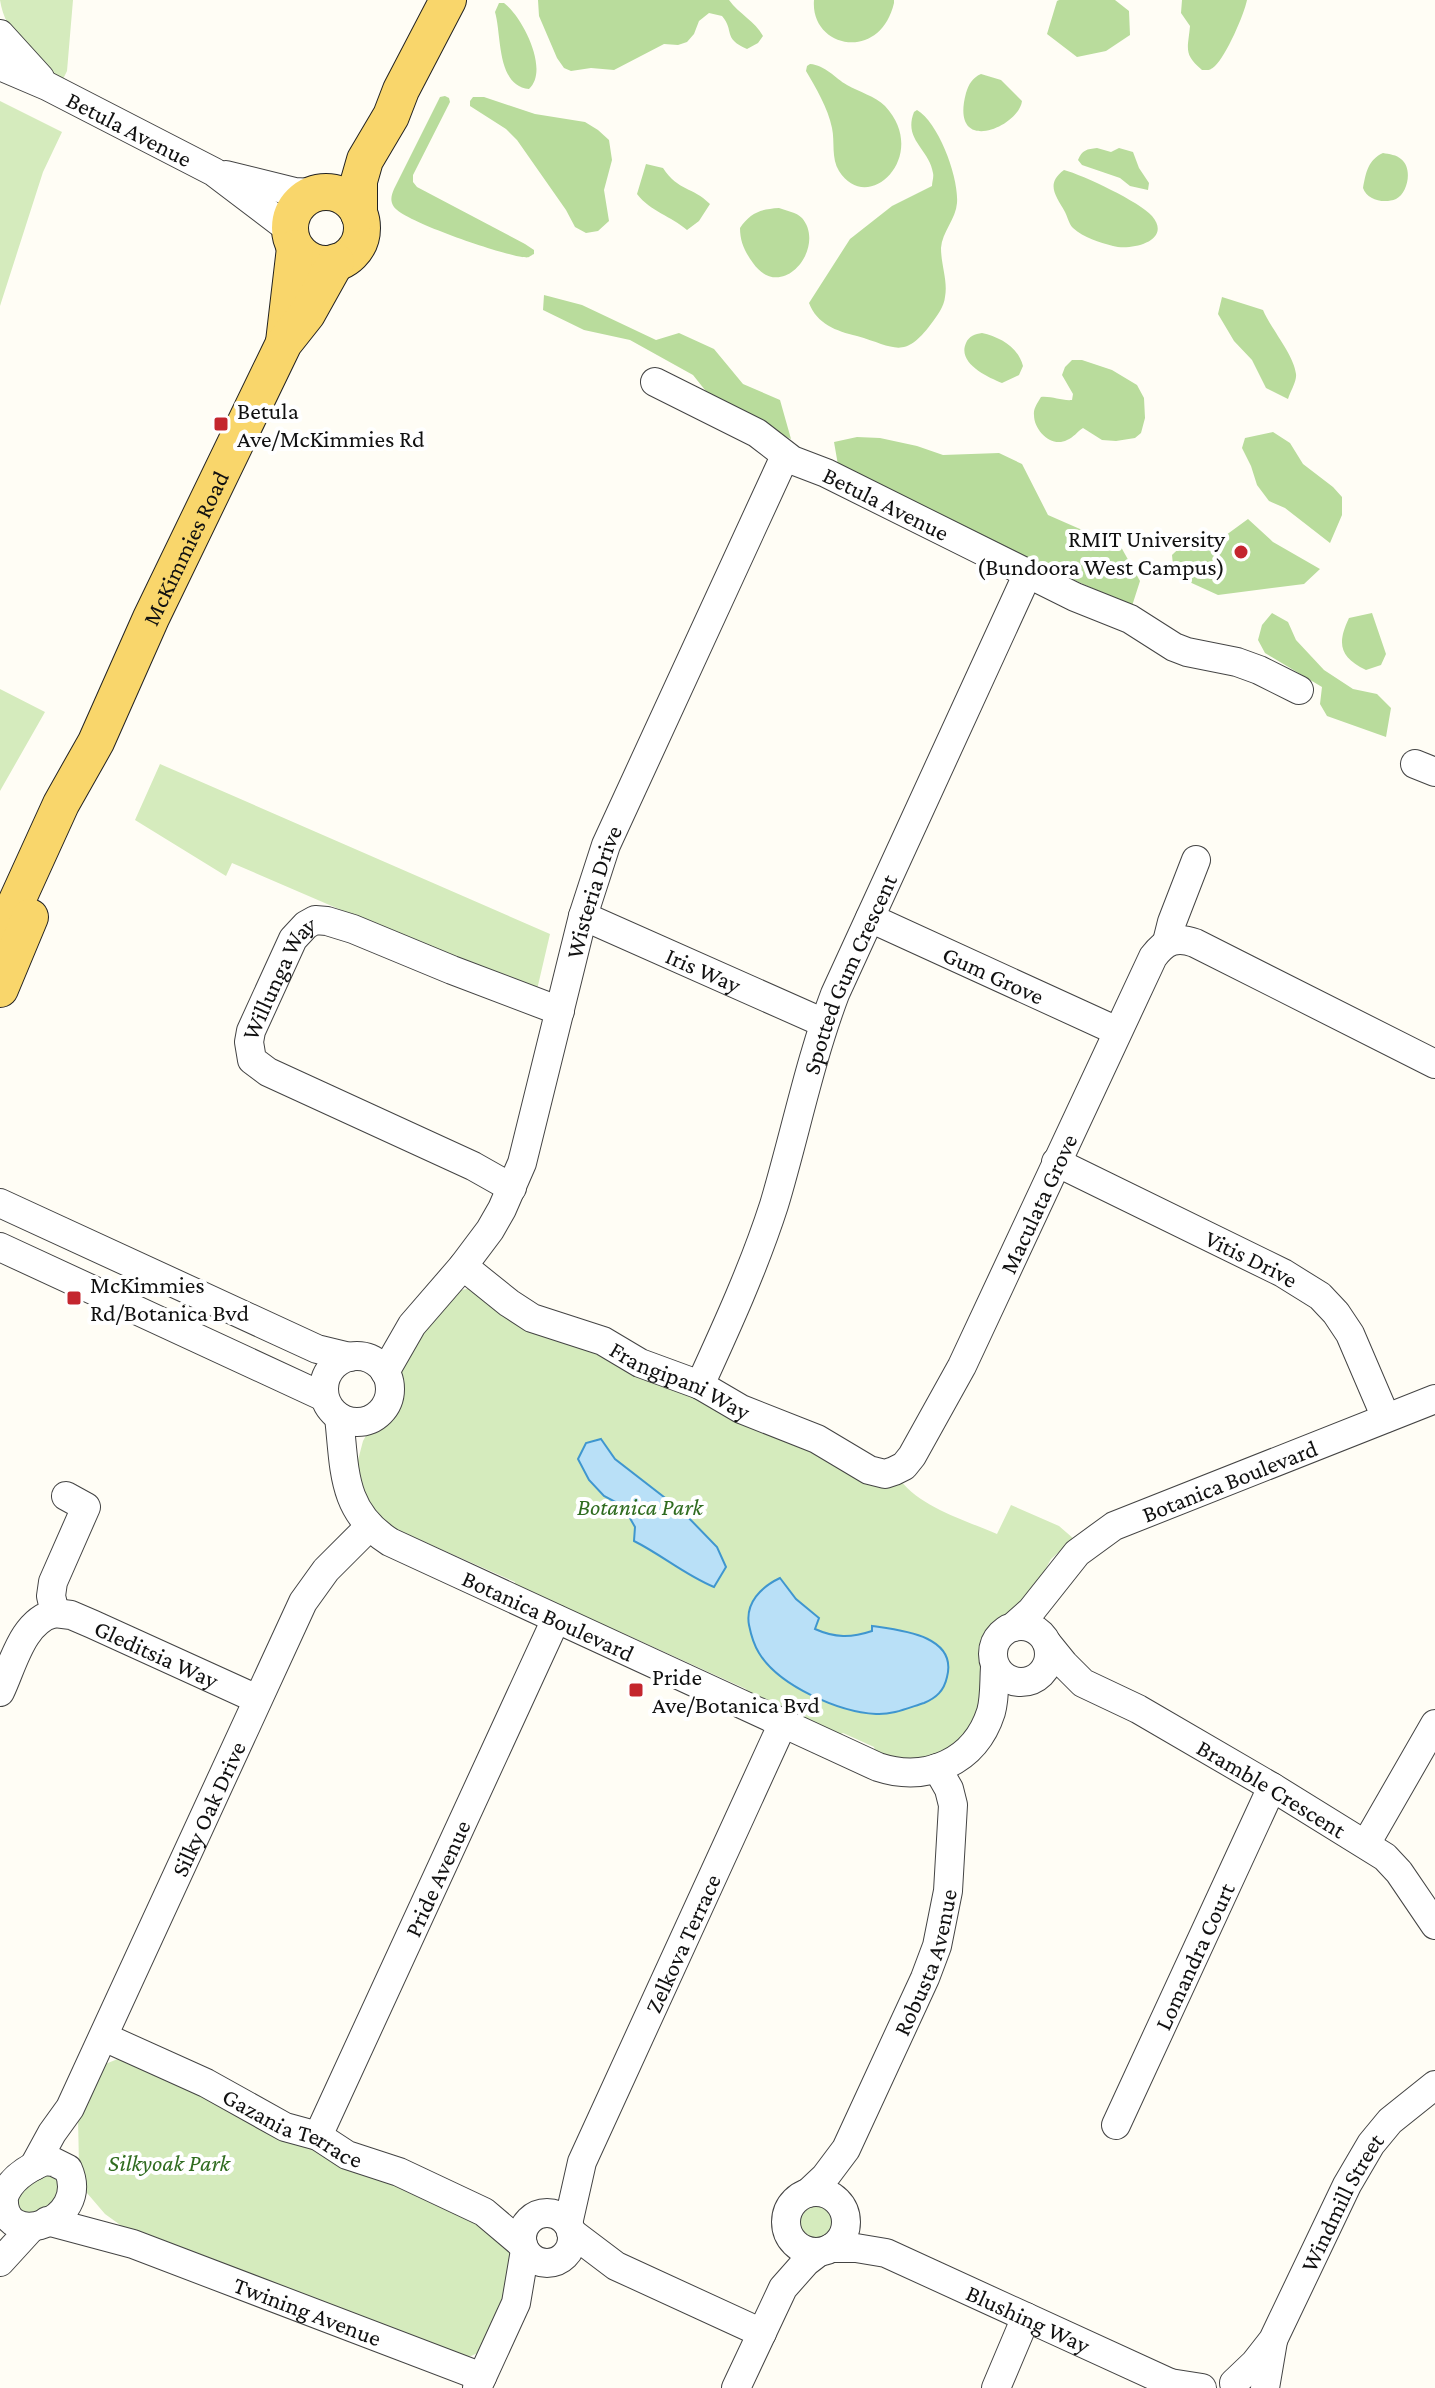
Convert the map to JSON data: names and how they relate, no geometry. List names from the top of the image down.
{
  "streets": {
    "main road": ["McKimmies Road"],
    "street": [
      "Betula Avenue",
      "Wisteria Drive",
      "Iris Way",
      "Spotted Gum Crescent",
      "Gum Grove",
      "Willunga Way",
      "Maculata Grove",
      "Vitis Drive",
      "Frangipani Way",
      "Botanica Boulevard",
      "Gleditsia Way",
      "Bramble Crescent",
      "Silky Oak Drive",
      "Pride Avenue",
      "Zelkova Terrace",
      "Lomandra Court",
      "Robusta Avenue",
      "Gazania Terrace",
      "Windmill Street",
      "Twining Avenue",
      "Blushing Way"
    ]
  },
  "crossings": [
    ["Betula Avenue", "McKimmies Road"],
    ["Betula Avenue", "Wisteria Drive"],
    ["Betula Avenue", "Spotted Gum Crescent"],
    ["Wisteria Drive", "Iris Way"],
    ["Wisteria Drive", "Willunga Way"],
    ["Wisteria Drive", "Frangipani Way"],
    ["Wisteria Drive", "Botanica Boulevard"],
    ["Iris Way", "Spotted Gum Crescent"],
    ["Spotted Gum Crescent", "Gum Grove"],
    ["Spotted Gum Crescent", "Frangipani Way"],
    ["Gum Grove", "Maculata Grove"],
    ["Maculata Grove", "Vitis Drive"],
    ["Maculata Grove", "Frangipani Way"],
    ["Vitis Drive", "Botanica Boulevard"],
    ["Botanica Boulevard", "Bramble Crescent"],
    ["Botanica Boulevard", "Silky Oak Drive"],
    ["Botanica Boulevard", "Pride Avenue"],
    ["Botanica Boulevard", "Zelkova Terrace"],
    ["Botanica Boulevard", "Robusta Avenue"],
    ["Gleditsia Way", "Silky Oak Drive"],
    ["Bramble Crescent", "Lomandra Court"],
    ["Silky Oak Drive", "Gazania Terrace"],
    ["Silky Oak Drive", "Twining Avenue"],
    ["Pride Avenue", "Gazania Terrace"],
    ["Zelkova Terrace", "Gazania Terrace"],
    ["Robusta Avenue", "Blushing Way"],
    ["Windmill Street", "Blushing Way"]
  ],
  "parks": ["Botanica Park", "Silkyoak Park"],
  "places": {
    "transit": ["Betula Ave/McKimmies Rd", "McKimmies Rd/Botanica Bvd", "Pride Ave/Botanica Bvd"],
    "other": ["RMIT University (Bundoora West Campus)"]
  }
}
